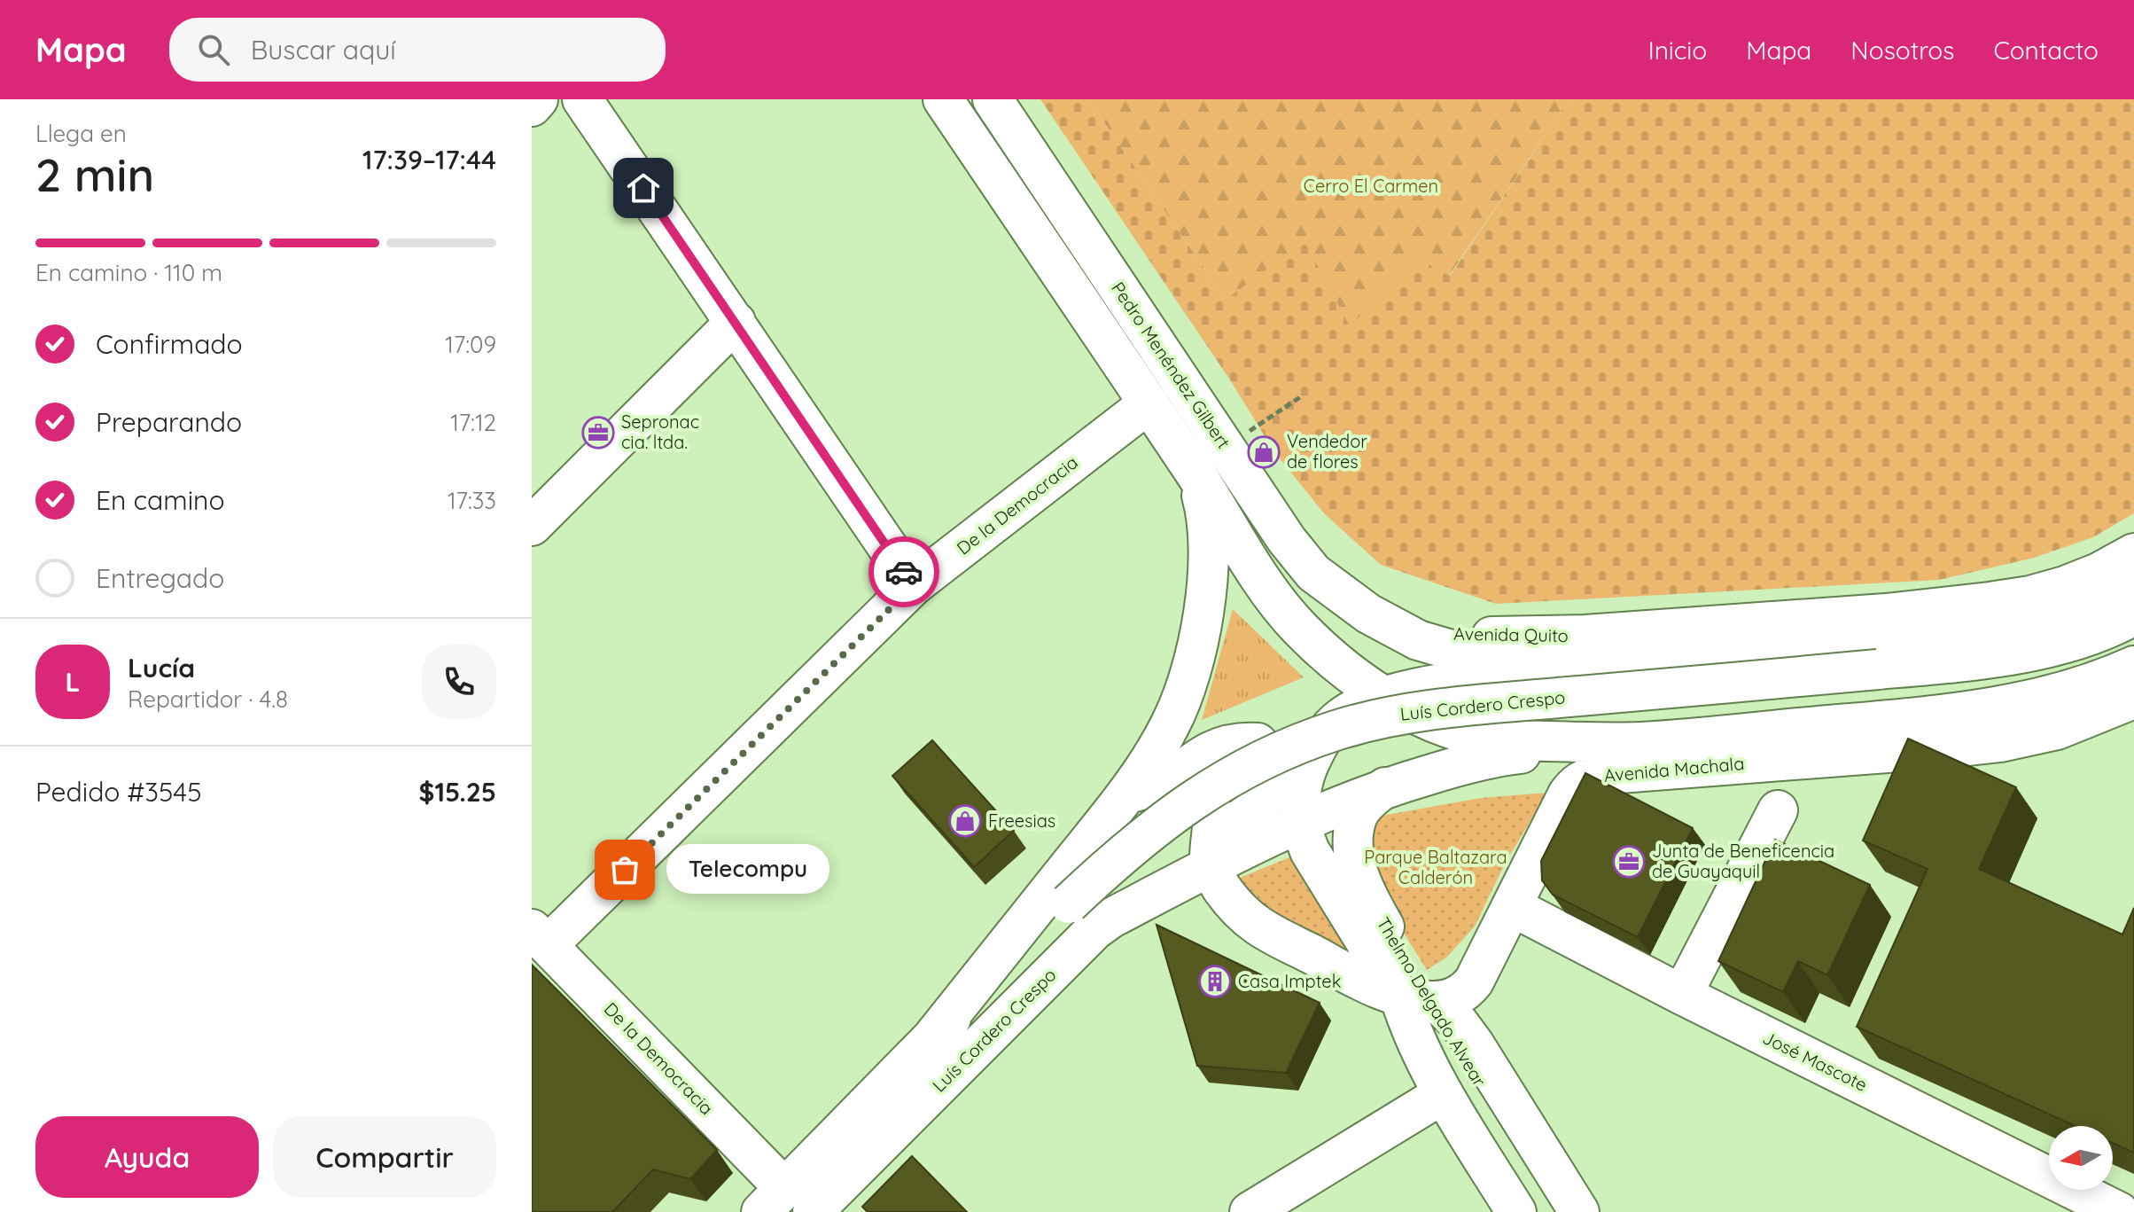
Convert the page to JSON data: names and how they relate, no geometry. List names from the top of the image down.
{
  "streets": {
    "main road": [
      "Pedro Menéndez Gilbert",
      "De la Democracia",
      "Avenida Quito",
      "Luís Cordero Crespo",
      "Avenida Machala",
      "Thelmo Delgado Alvear",
      "José Mascote"
    ]
  },
  "crossings": [
    ["Pedro Menéndez Gilbert", "Avenida Quito"],
    ["De la Democracia", "Luís Cordero Crespo"],
    ["Avenida Quito", "Thelmo Delgado Alvear"],
    ["Luís Cordero Crespo", "Avenida Machala"],
    ["Luís Cordero Crespo", "Thelmo Delgado Alvear"],
    ["Avenida Machala", "Thelmo Delgado Alvear"],
    ["Avenida Machala", "José Mascote"]
  ],
  "parks": ["Cerro El Carmen", "Parque Baltazara Calderón"],
  "places": {
    "office": ["Sepronac cia. ltda.", "Junta de Beneficencia de Guayaquil"],
    "shop": ["Vendedor de flores", "Freesias"],
    "other": ["Telecompu"],
    "building": ["Casa Imptek"]
  },
  "north": "left",
  "page": {
    "header": "Mapa",
    "search": "Buscar aquí",
    "nav": [
      "Inicio",
      "Mapa",
      "Nosotros",
      "Contacto"
    ],
    "heading": ["2 min", "Llega en", "17:39–17:44"],
    "panel": [
      "Lucía",
      "Repartidor · 4.8",
      "Pedido #3545",
      "$15.25"
    ],
    "bar": "En camino · 110 m",
    "list": [
      ["Confirmado", "17:09"],
      ["Preparando", "17:12"],
      ["En camino", "17:33"],
      "Entregado"
    ],
    "round": "L",
    "bubble": "Telecompu",
    "buttons": ["Ayuda", "Compartir"]
  }
}
